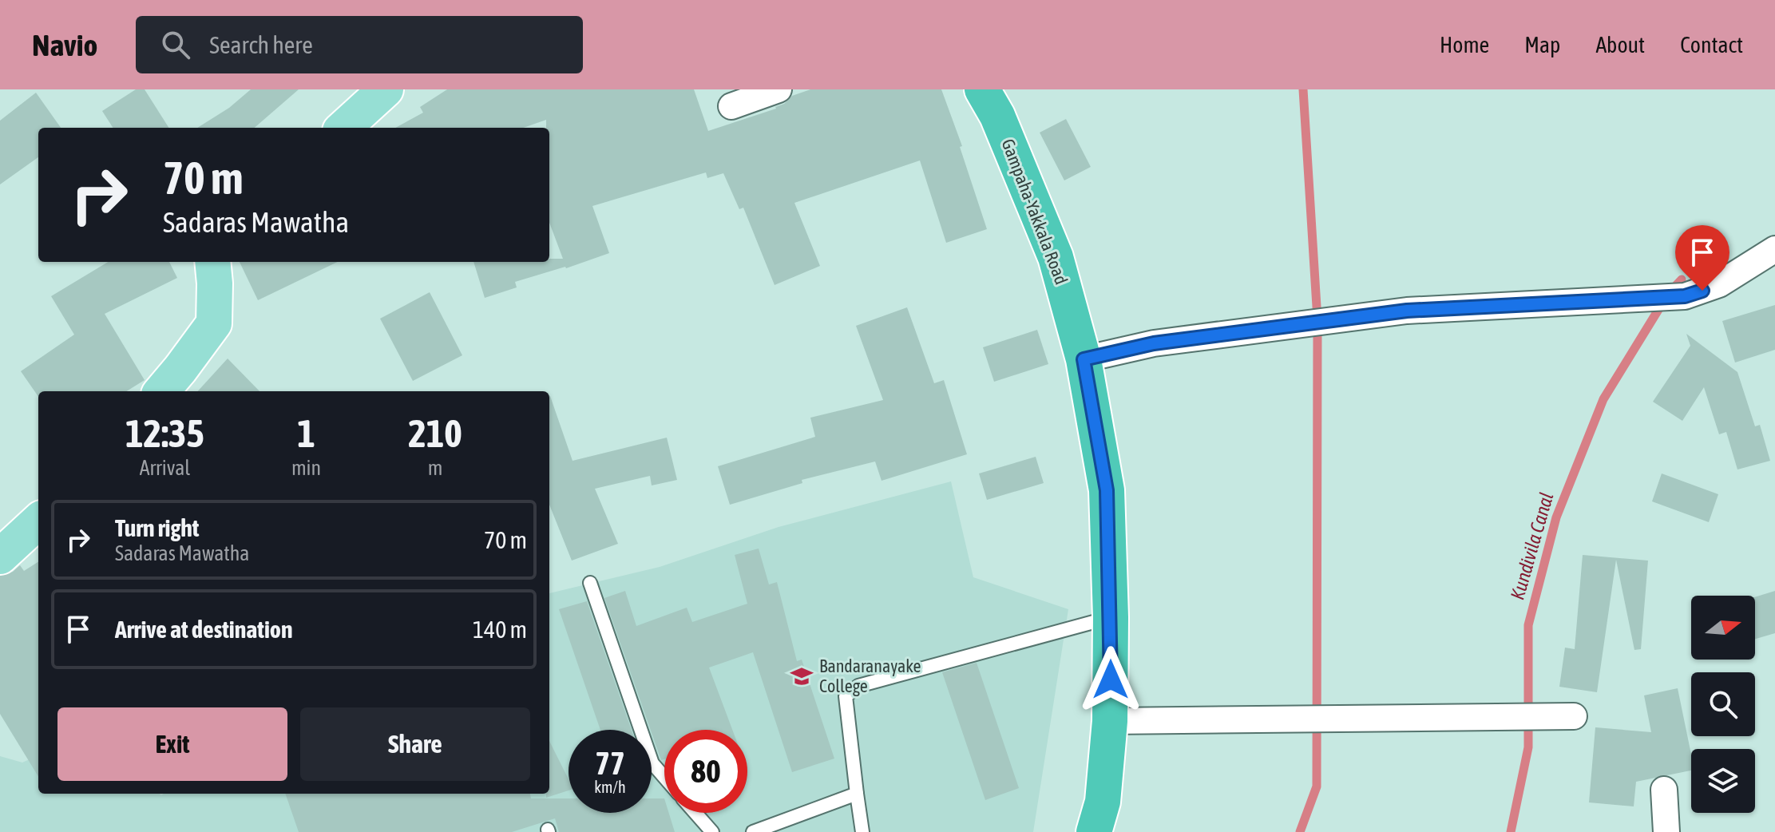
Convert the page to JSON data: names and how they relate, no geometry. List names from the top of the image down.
{
  "streets": {
    "highway": ["Gampaha-Yakkala Road"]
  },
  "water": ["Kundivila Canal"],
  "places": {
    "school or university": ["Bandaranayake College"]
  },
  "north": "right",
  "page": {
    "header": "Navio",
    "search": "Search here",
    "nav": [
      "Home",
      "Map",
      "About",
      "Contact"
    ],
    "turn": ["70 m", "Sadaras Mawatha"],
    "eta": [
      "12:35",
      "Arrival",
      "1",
      "min",
      "210",
      "m"
    ],
    "list": [
      {
        "name": "Turn right",
        "note": "Sadaras Mawatha",
        "value": "70 m"
      },
      {
        "name": "Arrive at destination",
        "value": "140 m"
      }
    ],
    "buttons": ["Exit", "Share"],
    "speed": "77 km/h",
    "limit": "80"
  }
}
